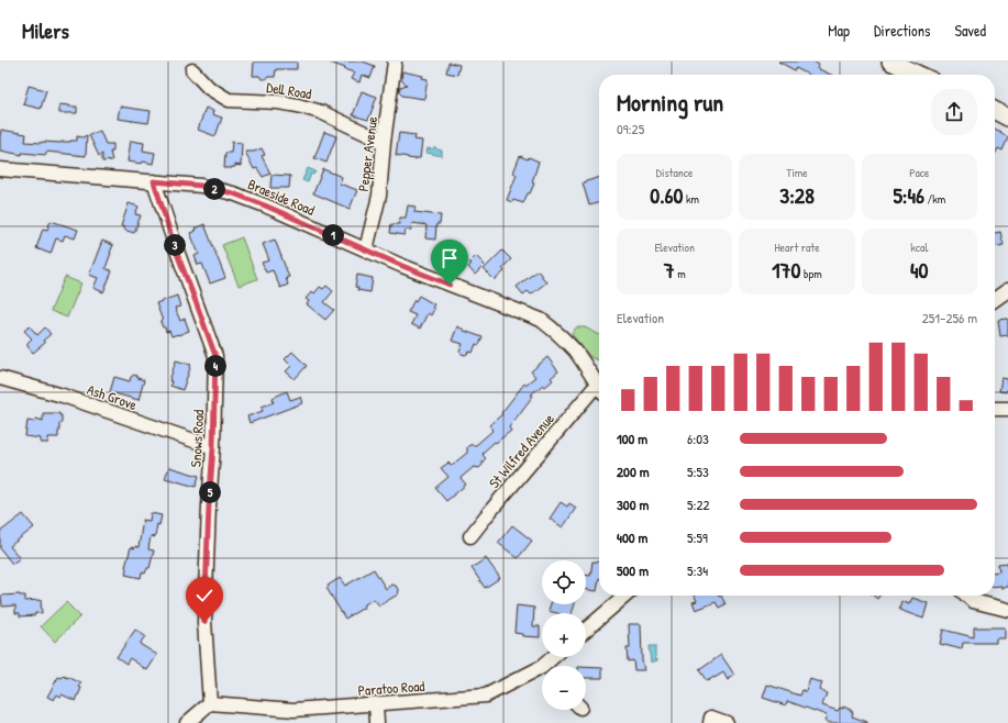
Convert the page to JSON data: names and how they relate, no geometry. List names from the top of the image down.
{
  "streets": {
    "street": [
      "Dell Road",
      "Pepper Avenue",
      "Braeside Road",
      "Ash Grove",
      "Snows Road",
      "St Wilfred Avenue",
      "Paratoo Road"
    ]
  },
  "crossings": [
    ["Dell Road", "Pepper Avenue"],
    ["Pepper Avenue", "Braeside Road"],
    ["Braeside Road", "Snows Road"],
    ["Ash Grove", "Snows Road"],
    ["Snows Road", "Paratoo Road"]
  ],
  "page": {
    "header": "Milers",
    "nav": ["Map", "Directions", "Saved"],
    "heading": ["Morning run", "09:25"],
    "stats": [
      ["Distance", "0.60 km"],
      ["Time", "3:28"],
      ["Pace", "5:46 /km"],
      ["Elevation", "7 m"],
      ["Heart rate", "170 bpm"],
      ["kcal", "40"]
    ],
    "pins": [
      "2",
      "1",
      "3",
      "4",
      "5"
    ],
    "chart": ["Elevation", "251–256 m"],
    "list": [
      {
        "name": "100 m",
        "note": "6:03"
      },
      {
        "name": "200 m",
        "note": "5:53"
      },
      {
        "name": "300 m",
        "note": "5:22"
      },
      {
        "name": "400 m",
        "note": "5:59"
      },
      {
        "name": "500 m",
        "note": "5:34"
      }
    ],
    "map_buttons": ["+", "−"]
  }
}
